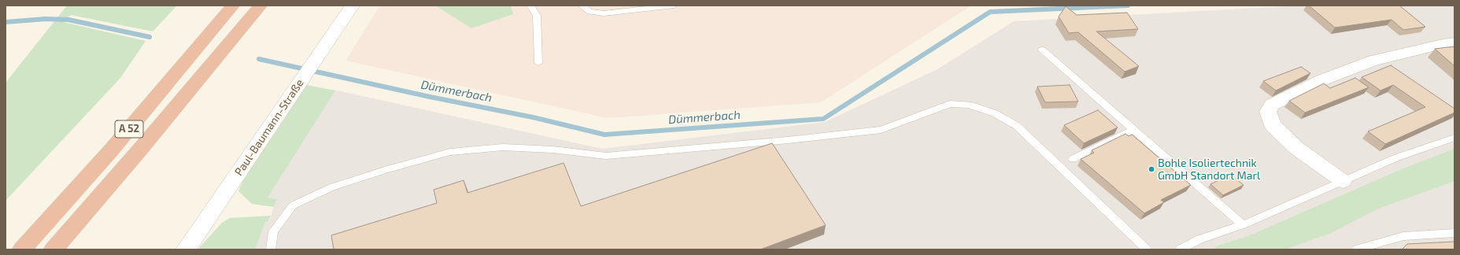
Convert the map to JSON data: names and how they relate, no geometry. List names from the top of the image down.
{
  "streets": {
    "highway": ["A 52"],
    "street": ["Paul-Baumann-Straße"]
  },
  "water": ["Dümmerbach"],
  "places": ["Bohle Isoliertechnik GmbH Standort Marl"]
}
